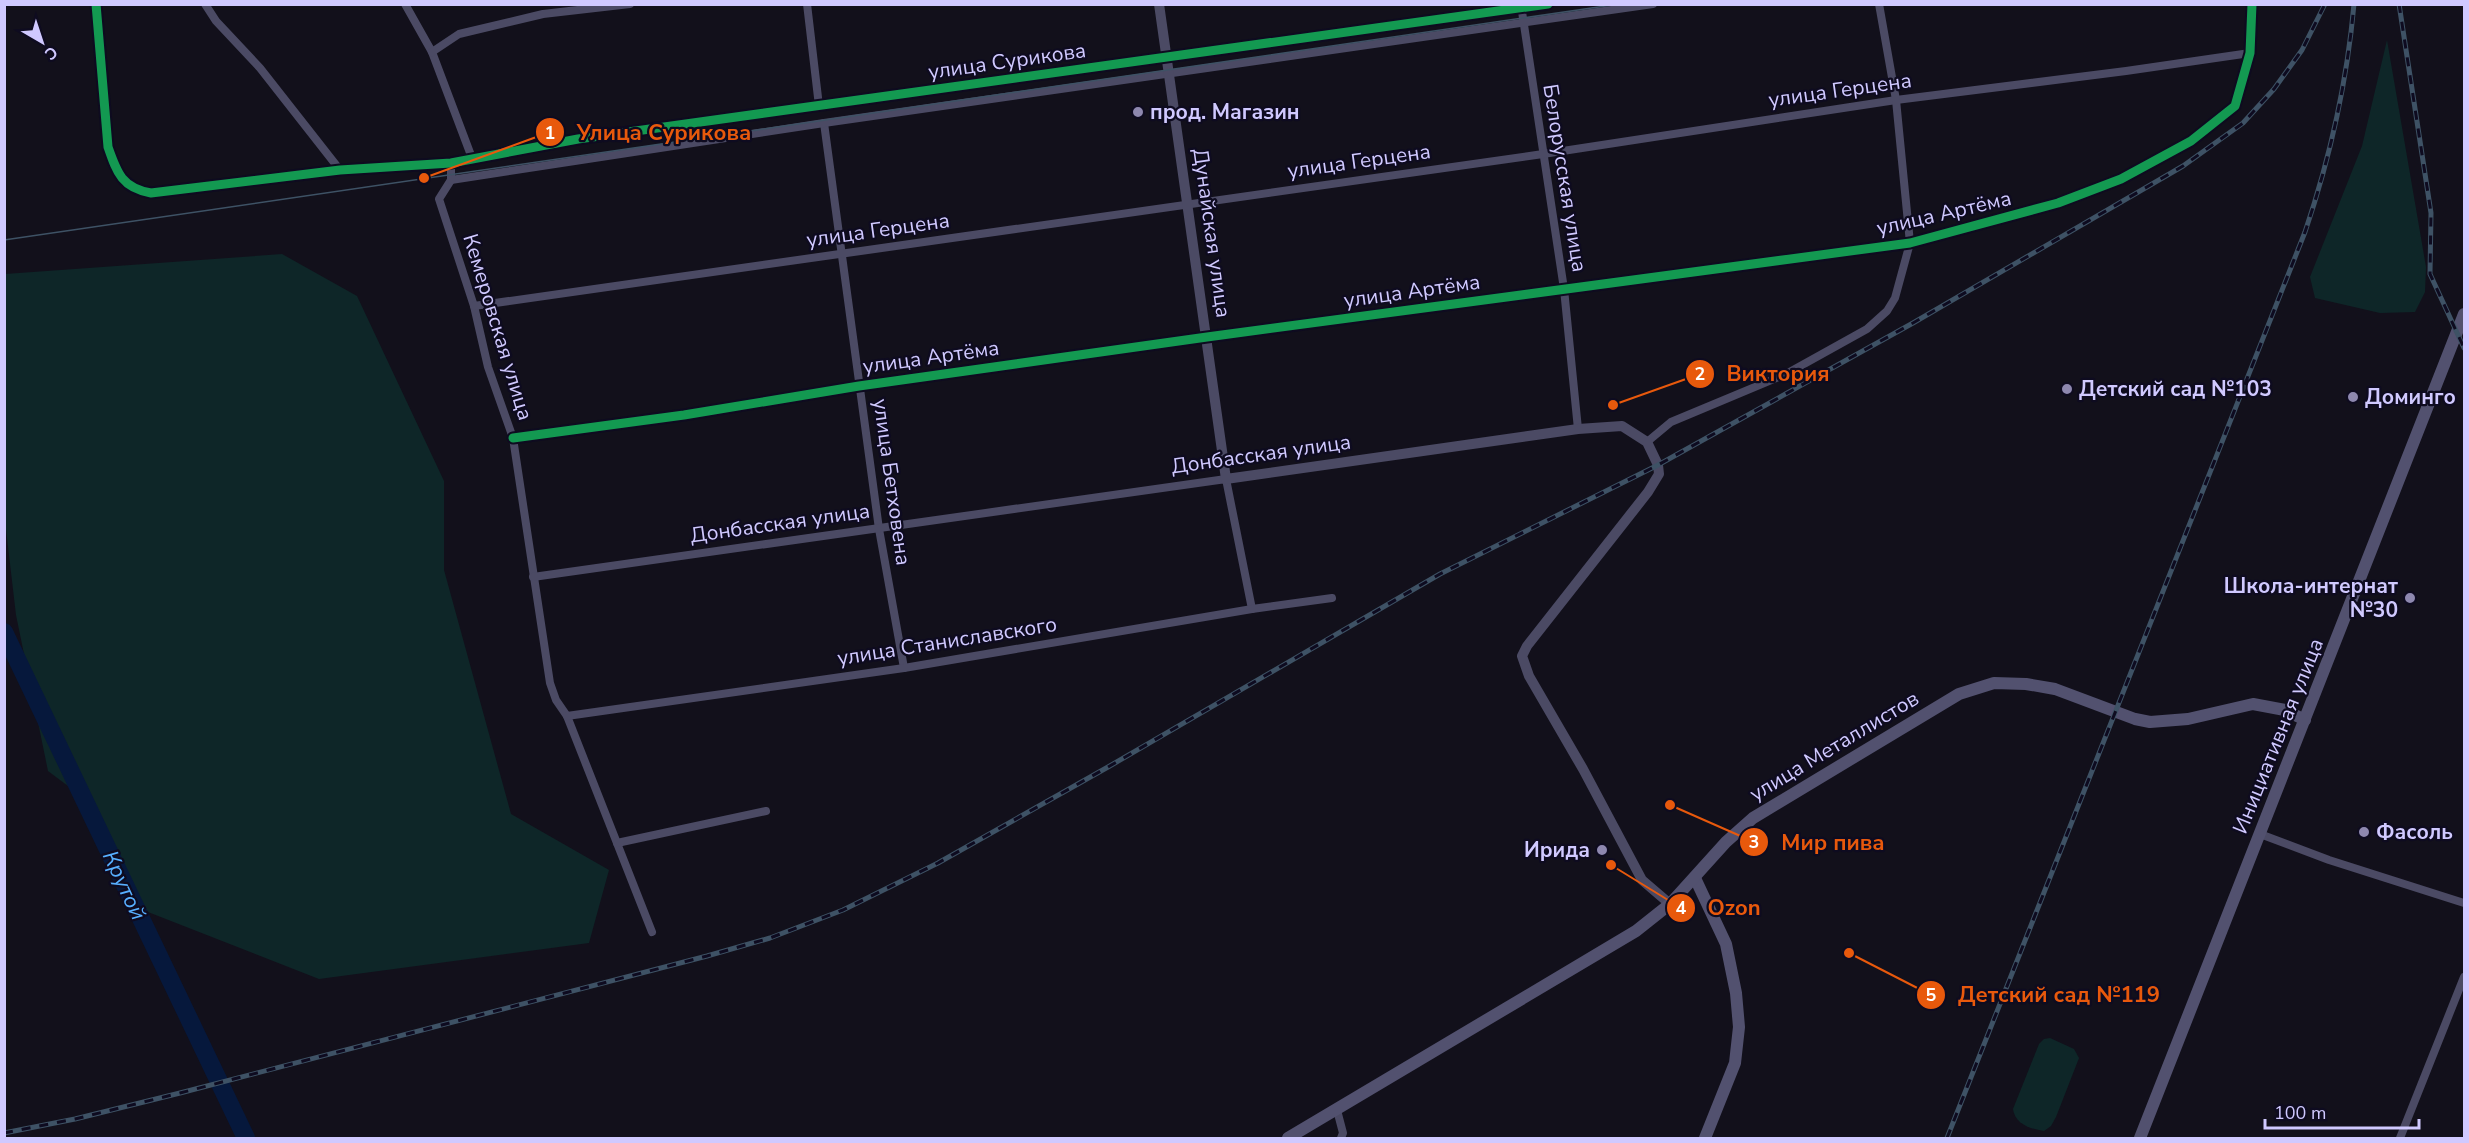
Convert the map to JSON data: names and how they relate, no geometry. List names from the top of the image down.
{
  "streets": {
    "main road": ["Инициативная улица", "улица Металлистов"],
    "street": [
      "улица Сурикова",
      "улица Герцена",
      "Белорусская улица",
      "улица Артёма",
      "Дунайская улица",
      "Кемеровская улица",
      "Донбасская улица",
      "улица Бетховена",
      "улица Станиславского"
    ]
  },
  "crossings": [
    ["улица Сурикова", "Белорусская улица"],
    ["улица Сурикова", "Дунайская улица"],
    ["улица Сурикова", "Кемеровская улица"],
    ["улица Сурикова", "улица Бетховена"],
    ["улица Герцена", "Белорусская улица"],
    ["улица Герцена", "улица Артёма"],
    ["улица Герцена", "Дунайская улица"],
    ["улица Герцена", "Кемеровская улица"],
    ["улица Герцена", "улица Бетховена"],
    ["Белорусская улица", "улица Артёма"],
    ["Белорусская улица", "Донбасская улица"],
    ["улица Артёма", "Дунайская улица"],
    ["улица Артёма", "Кемеровская улица"],
    ["улица Артёма", "улица Бетховена"],
    ["Дунайская улица", "Донбасская улица"],
    ["Дунайская улица", "улица Станиславского"],
    ["Кемеровская улица", "Донбасская улица"],
    ["Кемеровская улица", "улица Станиславского"],
    ["Донбасская улица", "улица Бетховена"],
    ["улица Бетховена", "улица Станиславского"],
    ["Инициативная улица", "улица Металлистов"]
  ],
  "water": ["Крутой"],
  "places": [
    "прод. Магазин",
    "Улица Сурикова",
    "Детский сад №103",
    "Доминго",
    "Виктория",
    "Школа-интернат №30",
    "Мир пива",
    "Фасоль",
    "Ирида",
    "Ozon",
    "Детский сад №119"
  ],
  "scale_bar": "100 m",
  "north": "bottom right"
}
